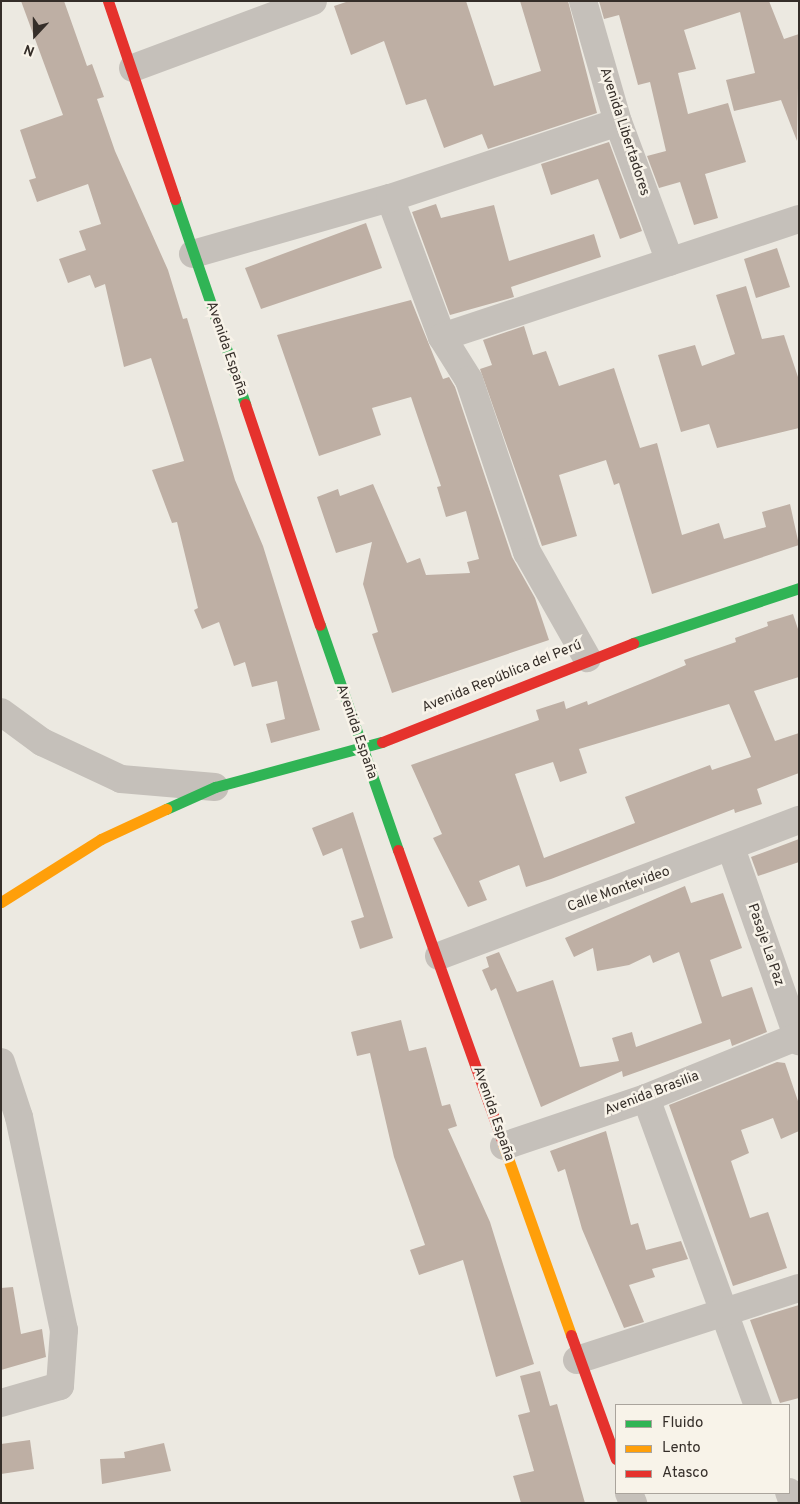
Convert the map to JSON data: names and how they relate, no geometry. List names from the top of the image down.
{
  "streets": {
    "street": [
      "Avenida Libertadores",
      "Avenida España",
      "Avenida República del Perú",
      "Calle Montevideo",
      "Pasaje La Paz",
      "Avenida Brasilia"
    ]
  },
  "crossings": [
    ["Avenida España", "Avenida República del Perú"],
    ["Avenida España", "Calle Montevideo"],
    ["Avenida España", "Avenida Brasilia"],
    ["Calle Montevideo", "Pasaje La Paz"],
    ["Pasaje La Paz", "Avenida Brasilia"]
  ],
  "legend": ["Fluido", "Lento", "Atasco"],
  "north": "bottom"
}
